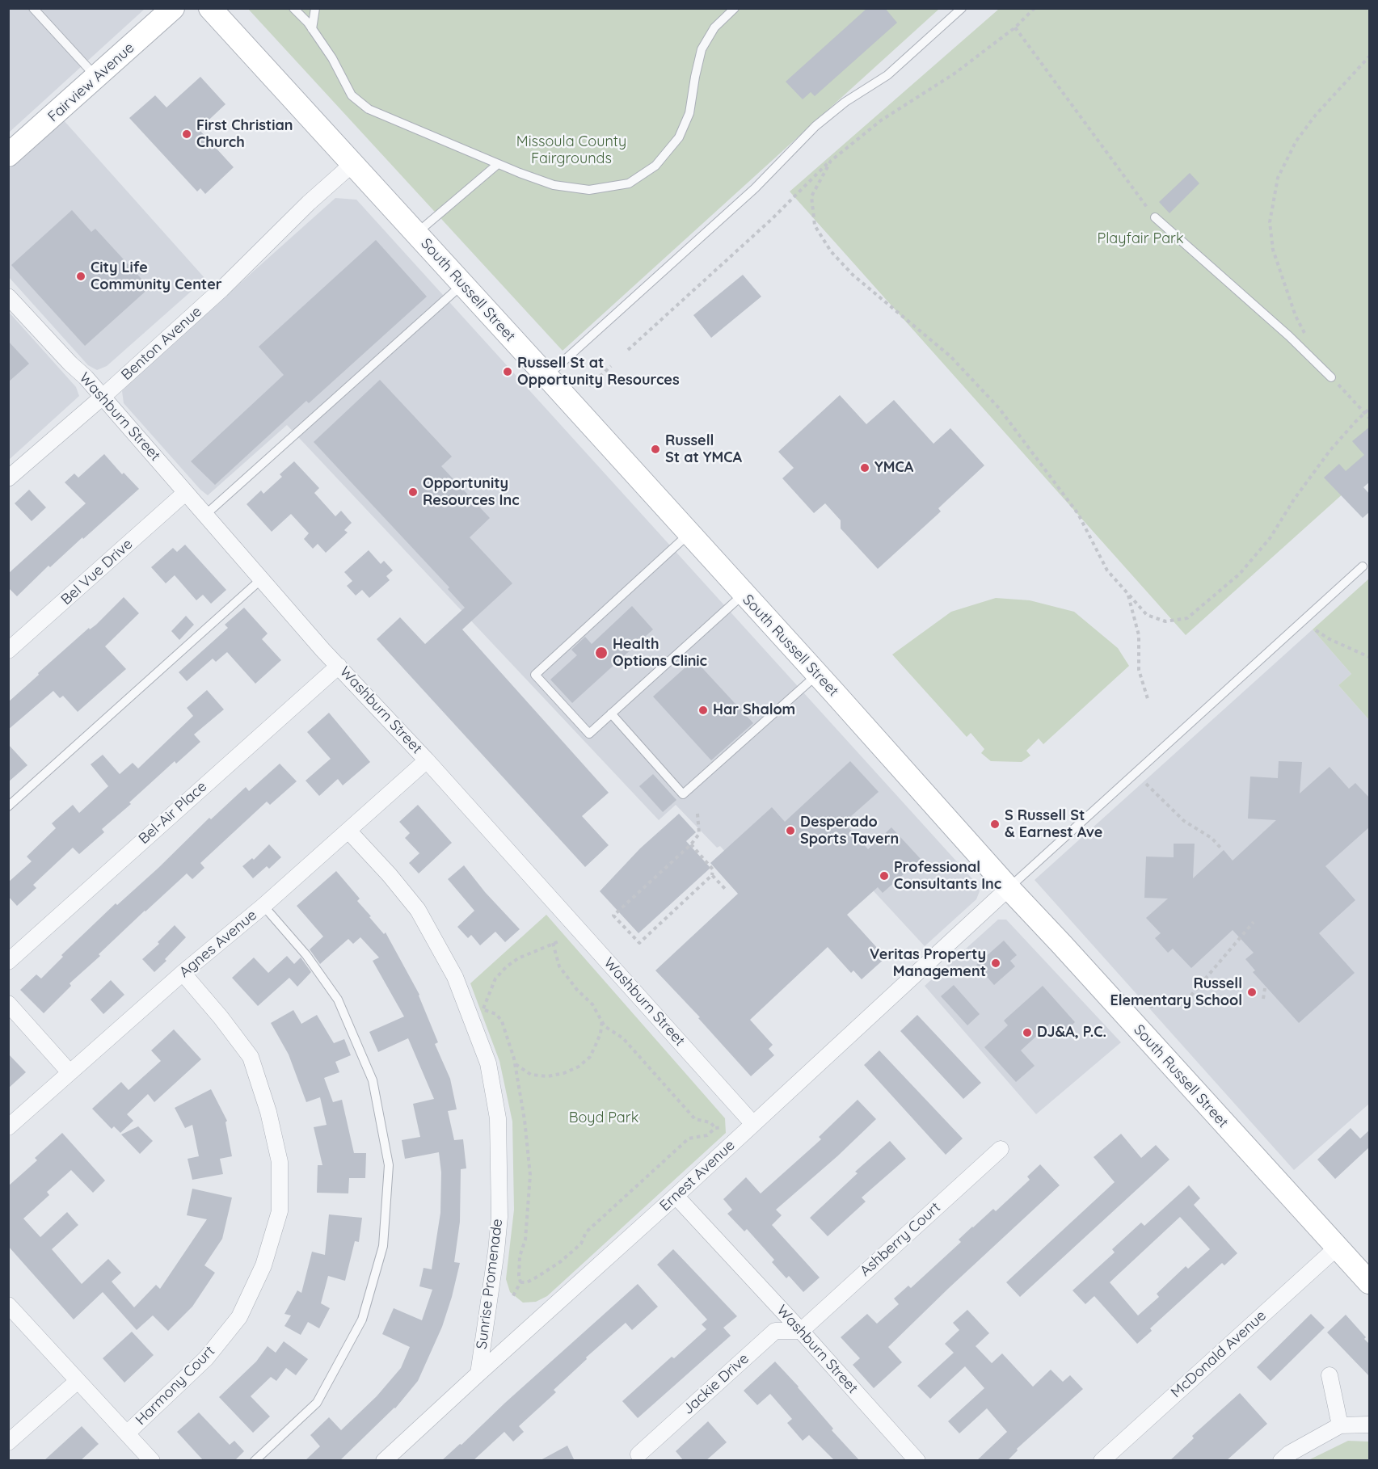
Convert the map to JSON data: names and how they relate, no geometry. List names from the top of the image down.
{
  "streets": {
    "main road": ["Fairview Avenue", "South Russell Street"],
    "street": [
      "Benton Avenue",
      "Washburn Street",
      "Bel Vue Drive",
      "Bel-Air Place",
      "Agnes Avenue",
      "Ernest Avenue",
      "Ashberry Court",
      "Sunrise Promenade",
      "McDonald Avenue",
      "Jackie Drive",
      "Harmony Court"
    ]
  },
  "crossings": [
    ["South Russell Street", "Benton Avenue"],
    ["South Russell Street", "Ernest Avenue"],
    ["South Russell Street", "McDonald Avenue"],
    ["Benton Avenue", "Washburn Street"],
    ["Washburn Street", "Bel Vue Drive"],
    ["Washburn Street", "Bel-Air Place"],
    ["Washburn Street", "Agnes Avenue"],
    ["Washburn Street", "Ernest Avenue"],
    ["Washburn Street", "Ashberry Court"],
    ["Washburn Street", "Jackie Drive"],
    ["Agnes Avenue", "Sunrise Promenade"],
    ["Agnes Avenue", "Harmony Court"],
    ["Ernest Avenue", "Sunrise Promenade"],
    ["Ashberry Court", "Jackie Drive"]
  ],
  "parks": ["Missoula County Fairgrounds", "Playfair Park", "Boyd Park"],
  "places": [
    "First Christian Church",
    "City Life Community Center",
    "Russell St at Opportunity Resources",
    "Russell St at YMCA",
    "YMCA",
    "Opportunity Resources Inc",
    "Health Options Clinic",
    "Har Shalom",
    "S Russell St & Earnest Ave",
    "Desperado Sports Tavern",
    "Professional Consultants Inc",
    "Veritas Property Management",
    "Russell Elementary School",
    "DJ&A, P.C."
  ]
}
